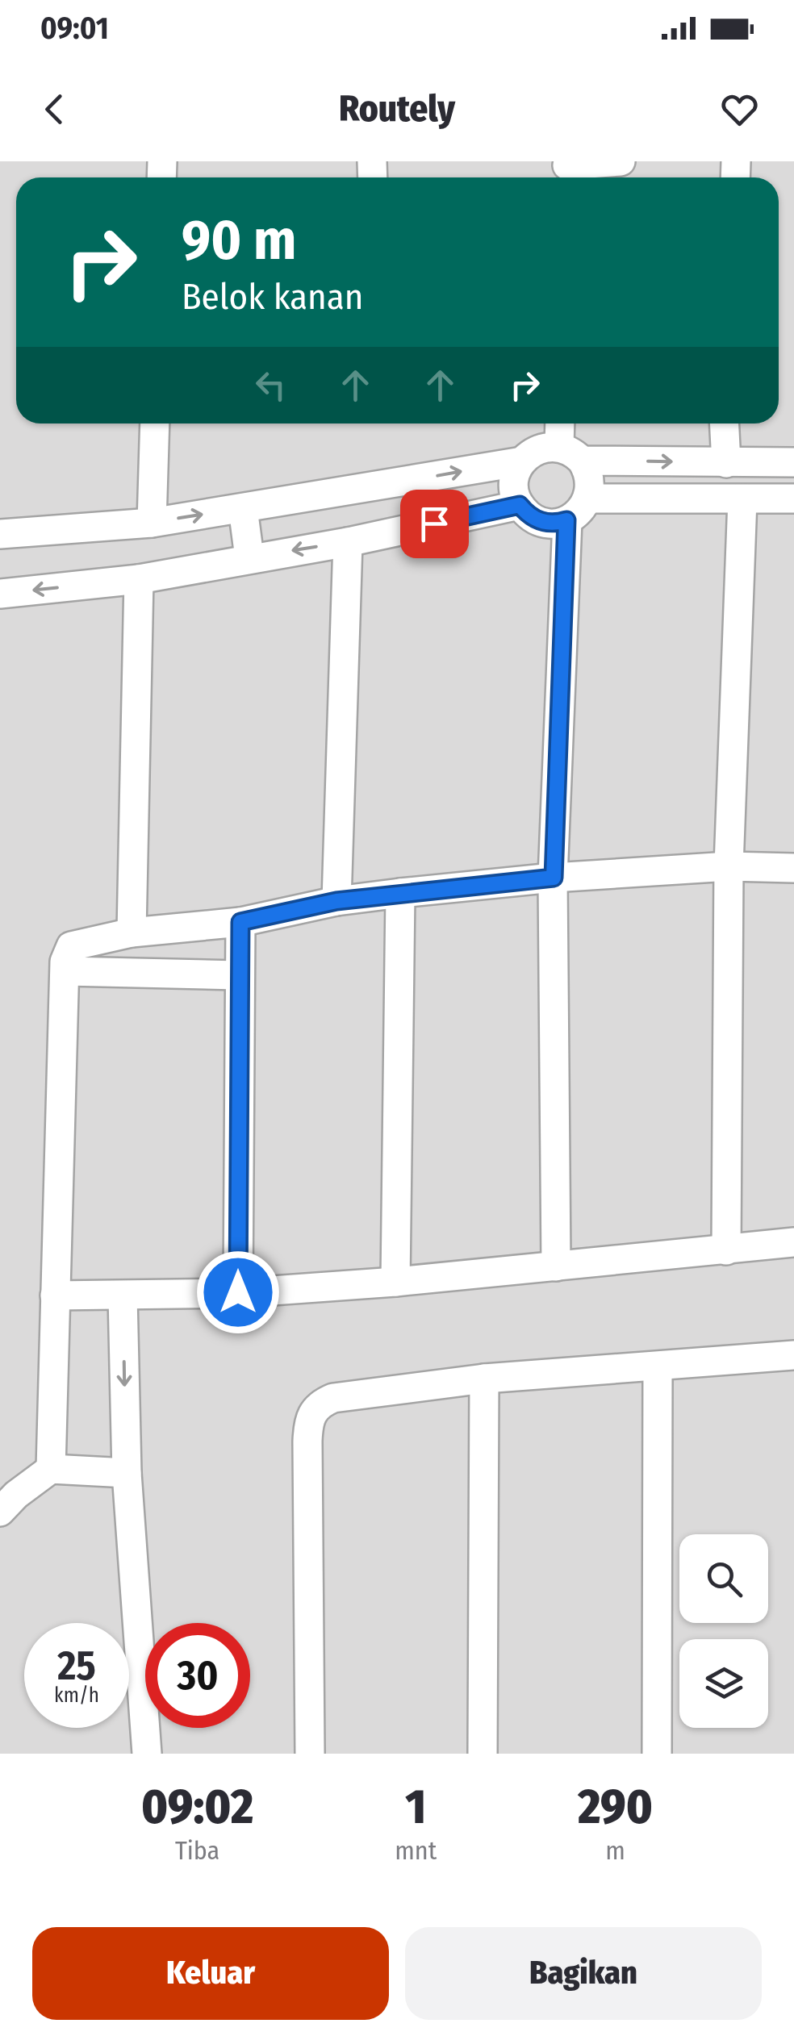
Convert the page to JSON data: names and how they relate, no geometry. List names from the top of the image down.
{
  "page": {
    "status": "09:01",
    "header": "Routely",
    "turn": ["90 m", "Belok kanan"],
    "speed": "25 km/h",
    "limit": "30",
    "eta": [
      "09:02",
      "Tiba",
      "1",
      "mnt",
      "290",
      "m"
    ],
    "buttons": ["Keluar", "Bagikan"]
  }
}
